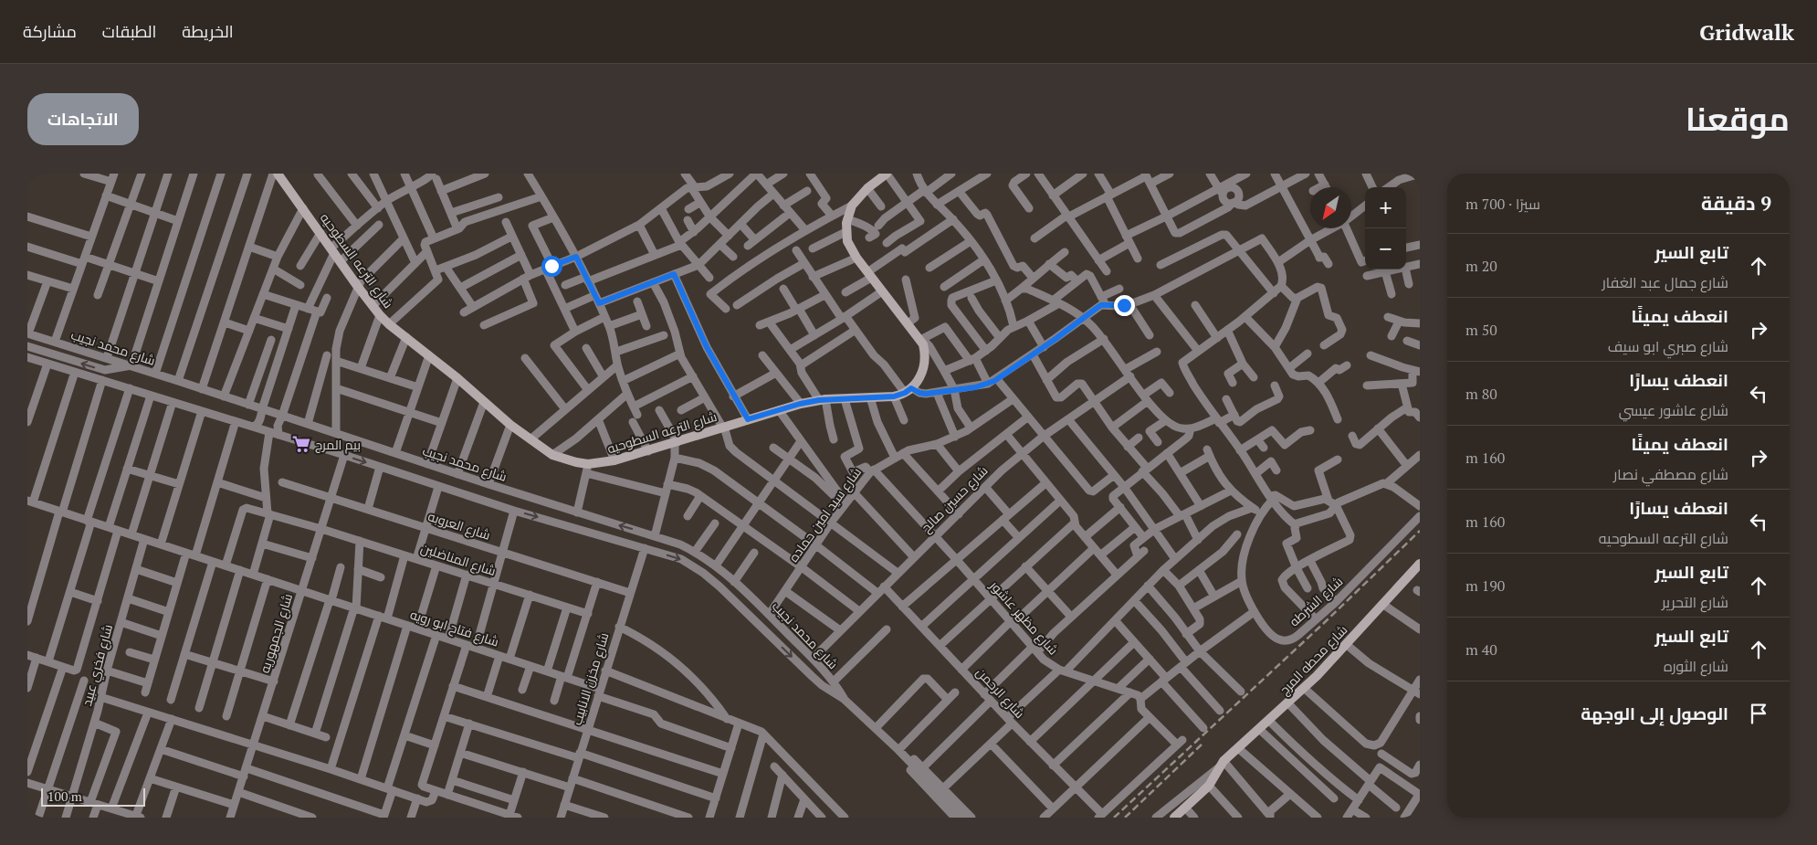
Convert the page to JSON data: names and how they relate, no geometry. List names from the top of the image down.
{
  "streets": {
    "street": [
      "شارع الترعه السطوحيه",
      "شارع محمد نجيب",
      "شارع حسين صالح",
      "شارع سيد امين حماده",
      "شارع العروبه",
      "شارع المناضلين",
      "شارع الشرطه",
      "شارع مظهر عاشور",
      "شارع فتاح ابو رويه",
      "شارع الجمهوريه",
      "شارع محطه المرج",
      "شارع فخري عبيد",
      "شارع مخزن الانابيب",
      "شارع الرحمن"
    ]
  },
  "crossings": [
    ["شارع محمد نجيب", "شارع حسين صالح"],
    ["شارع محمد نجيب", "شارع سيد امين حماده"],
    ["شارع محمد نجيب", "شارع الجمهوريه"],
    ["شارع محمد نجيب", "شارع مخزن الانابيب"],
    ["شارع حسين صالح", "شارع مظهر عاشور"],
    ["شارع حسين صالح", "شارع الرحمن"],
    ["شارع سيد امين حماده", "شارع مظهر عاشور"],
    ["شارع سيد امين حماده", "شارع الرحمن"],
    ["شارع العروبه", "شارع الجمهوريه"],
    ["شارع العروبه", "شارع مخزن الانابيب"],
    ["شارع المناضلين", "شارع فتاح ابو رويه"],
    ["شارع المناضلين", "شارع الجمهوريه"],
    ["شارع فتاح ابو رويه", "شارع الجمهوريه"],
    ["شارع فتاح ابو رويه", "شارع فخري عبيد"],
    ["شارع فتاح ابو رويه", "شارع مخزن الانابيب"]
  ],
  "places": {
    "supermarket": ["بيم المرج"]
  },
  "scale_bar": "100 m",
  "north": "bottom left",
  "page": {
    "header": "Gridwalk",
    "nav": ["الخريطة", "الطبقات", "مشاركة"],
    "title": "موقعنا",
    "buttons": "الاتجاهات",
    "heading": ["9 دقيقة", "سيرًا · 700 m"],
    "map_buttons": ["+", "−"],
    "list": [
      ["تابع السير", "شارع جمال عبد الغفار", "20 m"],
      ["انعطف يمينًا", "شارع صبري ابو سيف", "50 m"],
      ["انعطف يسارًا", "شارع عاشور عيسي", "80 m"],
      ["انعطف يمينًا", "شارع مصطفي نصار", "160 m"],
      ["انعطف يسارًا", "شارع الترعه السطوحيه", "160 m"],
      ["تابع السير", "شارع التحرير", "190 m"],
      ["تابع السير", "شارع الثوره", "40 m"],
      "الوصول إلى الوجهة"
    ],
    "scale": "100 m"
  }
}
